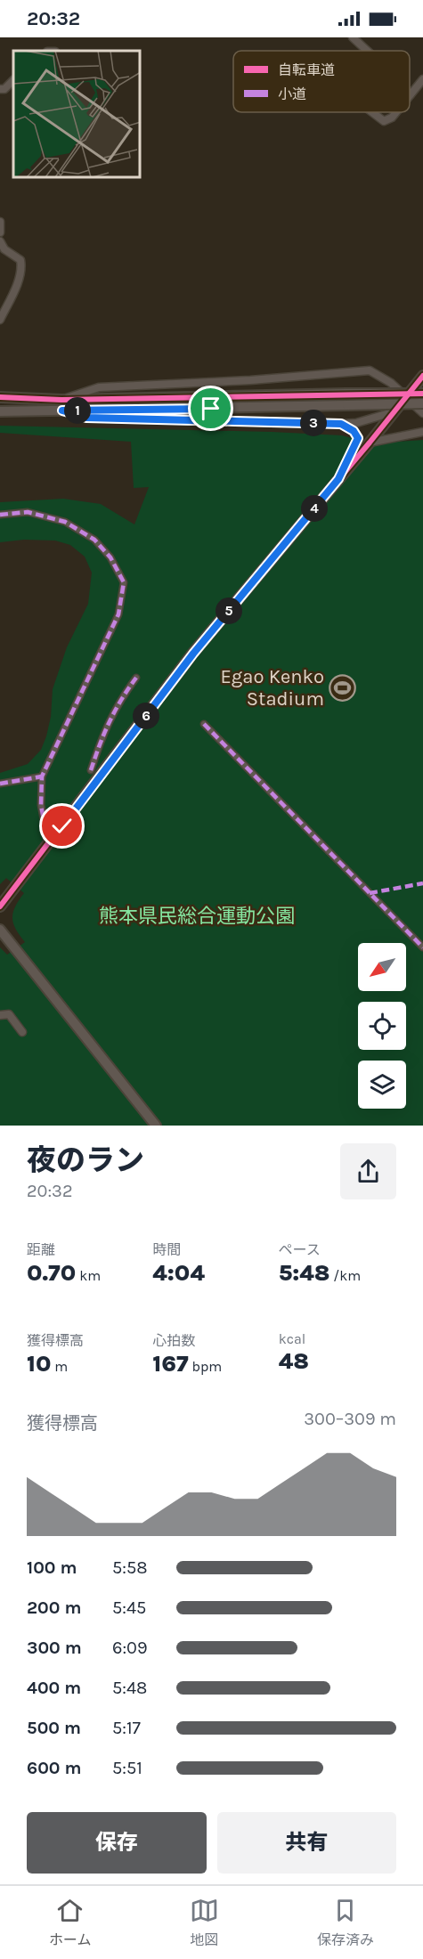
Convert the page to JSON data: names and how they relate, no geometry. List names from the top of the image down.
{
  "parks": ["熊本県民総合運動公園"],
  "places": {
    "sports": ["Egao Kenko Stadium"]
  },
  "legend": ["自転車道", "小道"],
  "north": "bottom left",
  "page": {
    "status": "20:32",
    "pins": [
      "1",
      "3",
      "4",
      "5",
      "6"
    ],
    "heading": ["夜のラン", "20:32"],
    "stats": [
      ["距離", "0.70 km"],
      ["時間", "4:04"],
      ["ペース", "5:48 /km"],
      ["獲得標高", "10 m"],
      ["心拍数", "167 bpm"],
      ["kcal", "48"]
    ],
    "chart": ["獲得標高", "300–309 m"],
    "list": [
      {
        "name": "100 m",
        "note": "5:58"
      },
      {
        "name": "200 m",
        "note": "5:45"
      },
      {
        "name": "300 m",
        "note": "6:09"
      },
      {
        "name": "400 m",
        "note": "5:48"
      },
      {
        "name": "500 m",
        "note": "5:17"
      },
      {
        "name": "600 m",
        "note": "5:51"
      }
    ],
    "buttons": ["保存", "共有"],
    "tabs": ["ホーム", "地図", "保存済み"]
  }
}
